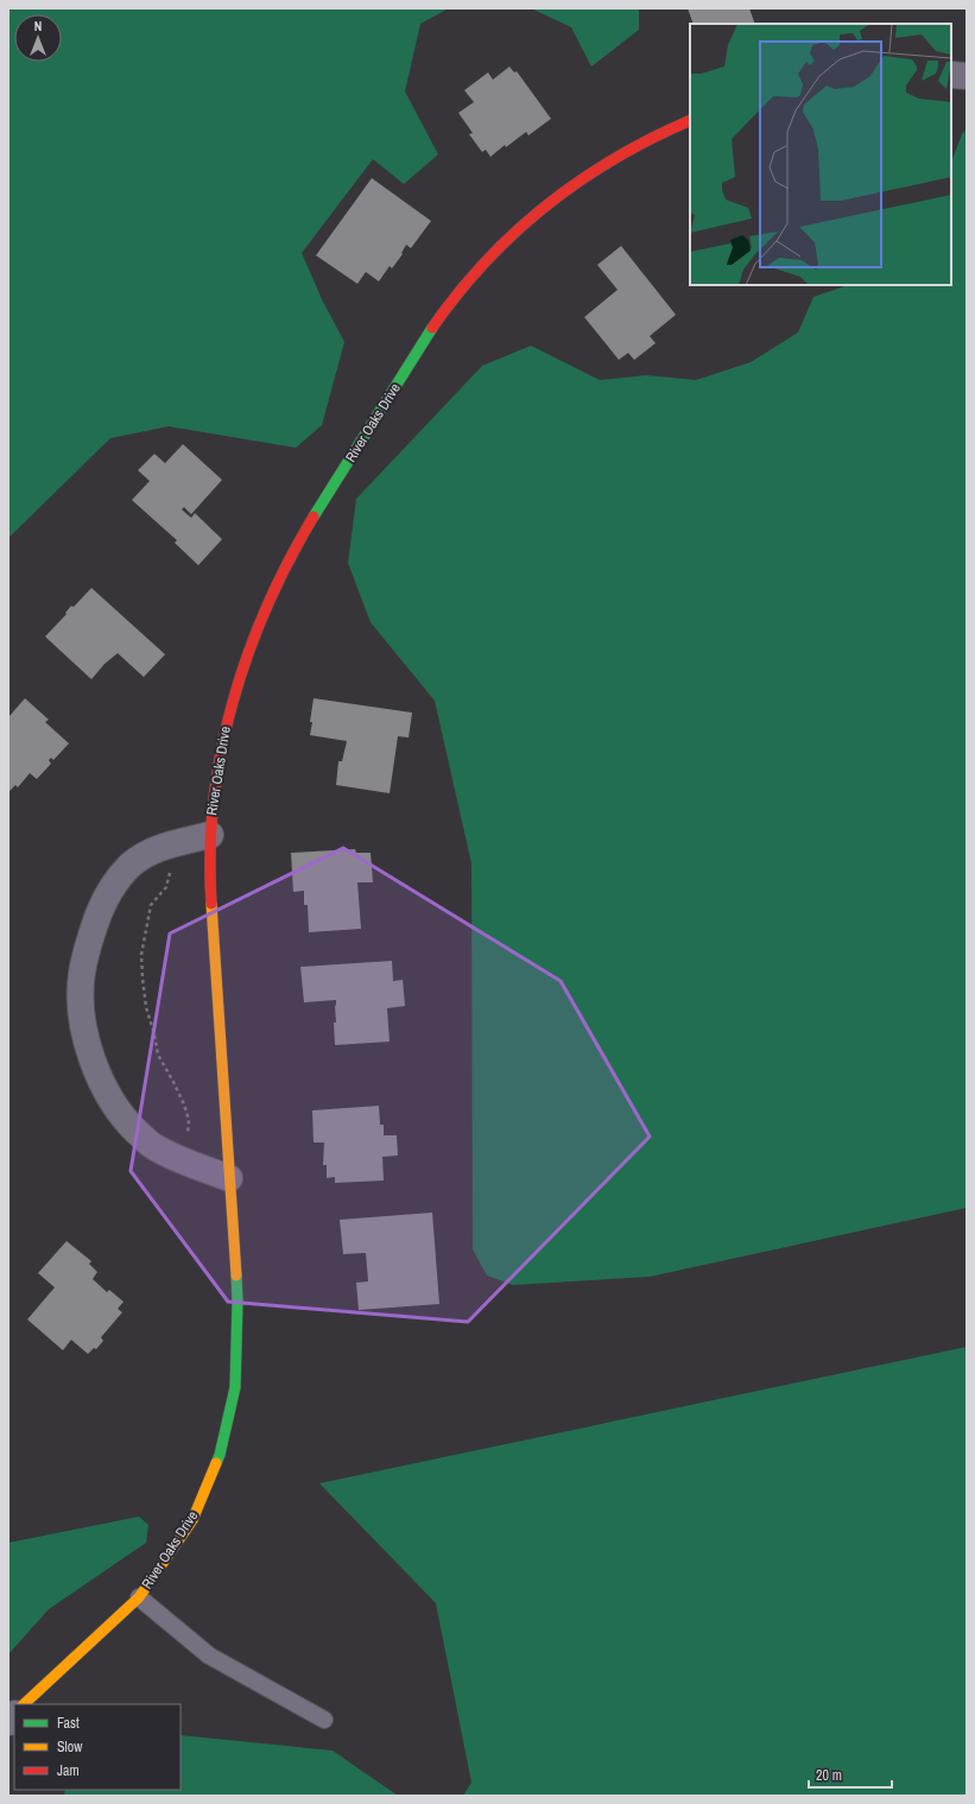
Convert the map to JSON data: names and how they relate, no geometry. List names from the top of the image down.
{
  "streets": {
    "street": ["River Oaks Drive"]
  },
  "legend": ["Fast", "Slow", "Jam"],
  "scale_bar": "20 m",
  "north": "top"
}
